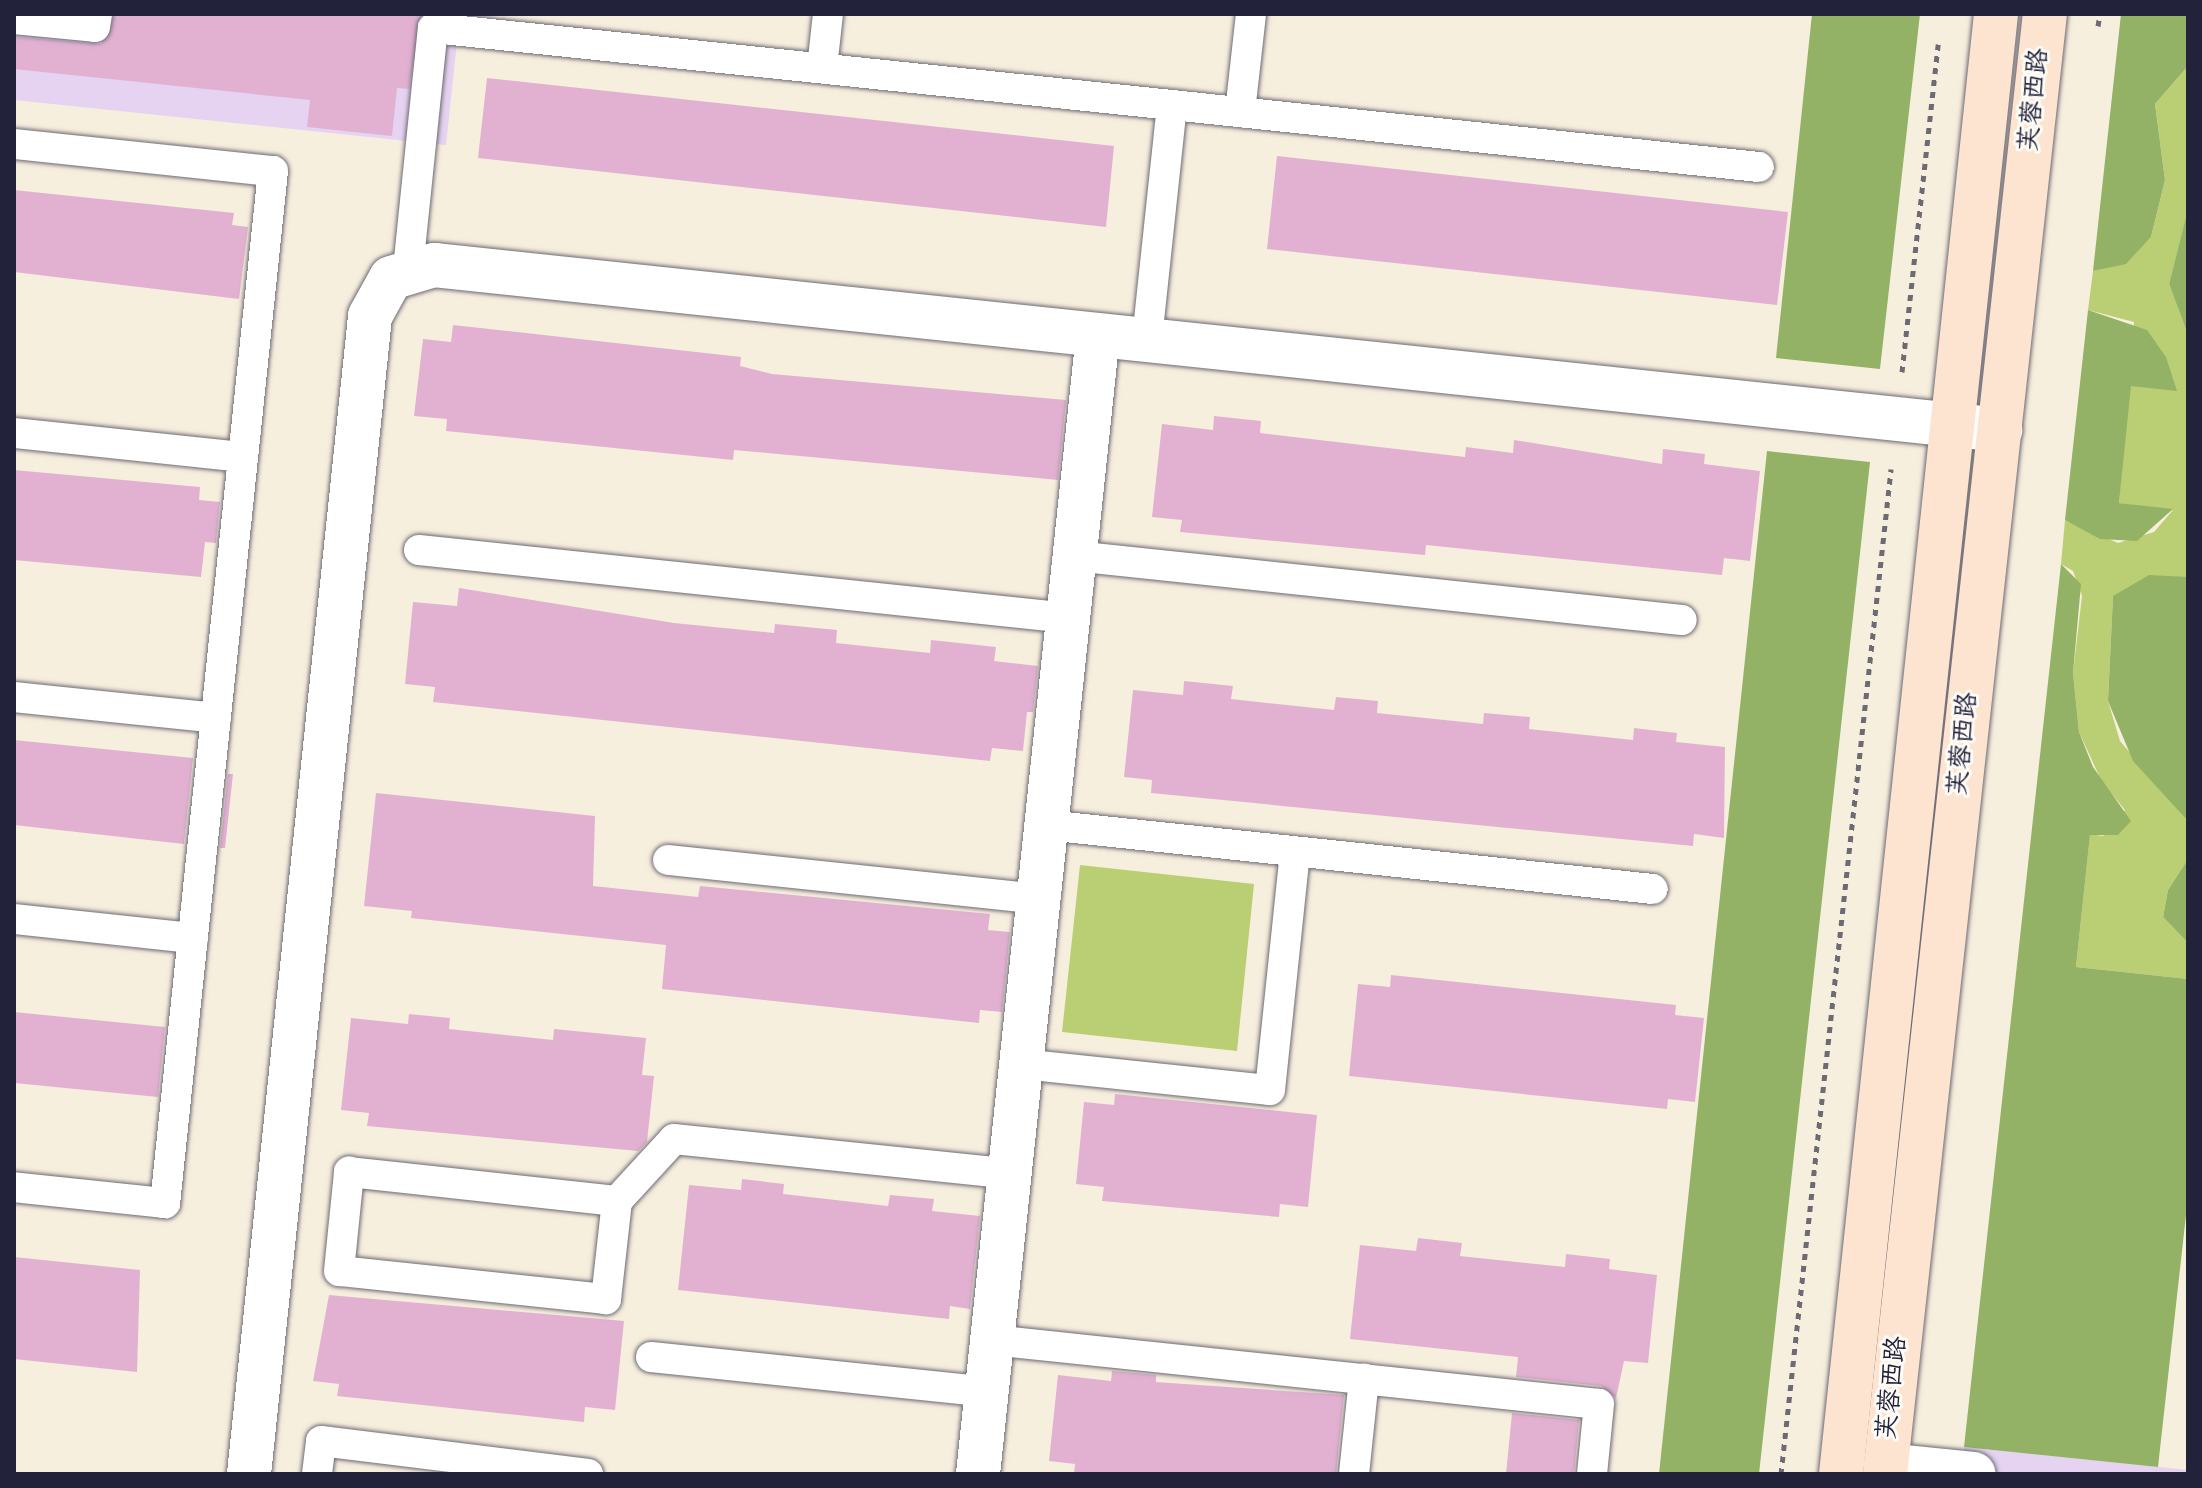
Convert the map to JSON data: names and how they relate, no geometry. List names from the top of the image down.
{
  "streets": {
    "main road": ["芙蓉西路"]
  }
}
